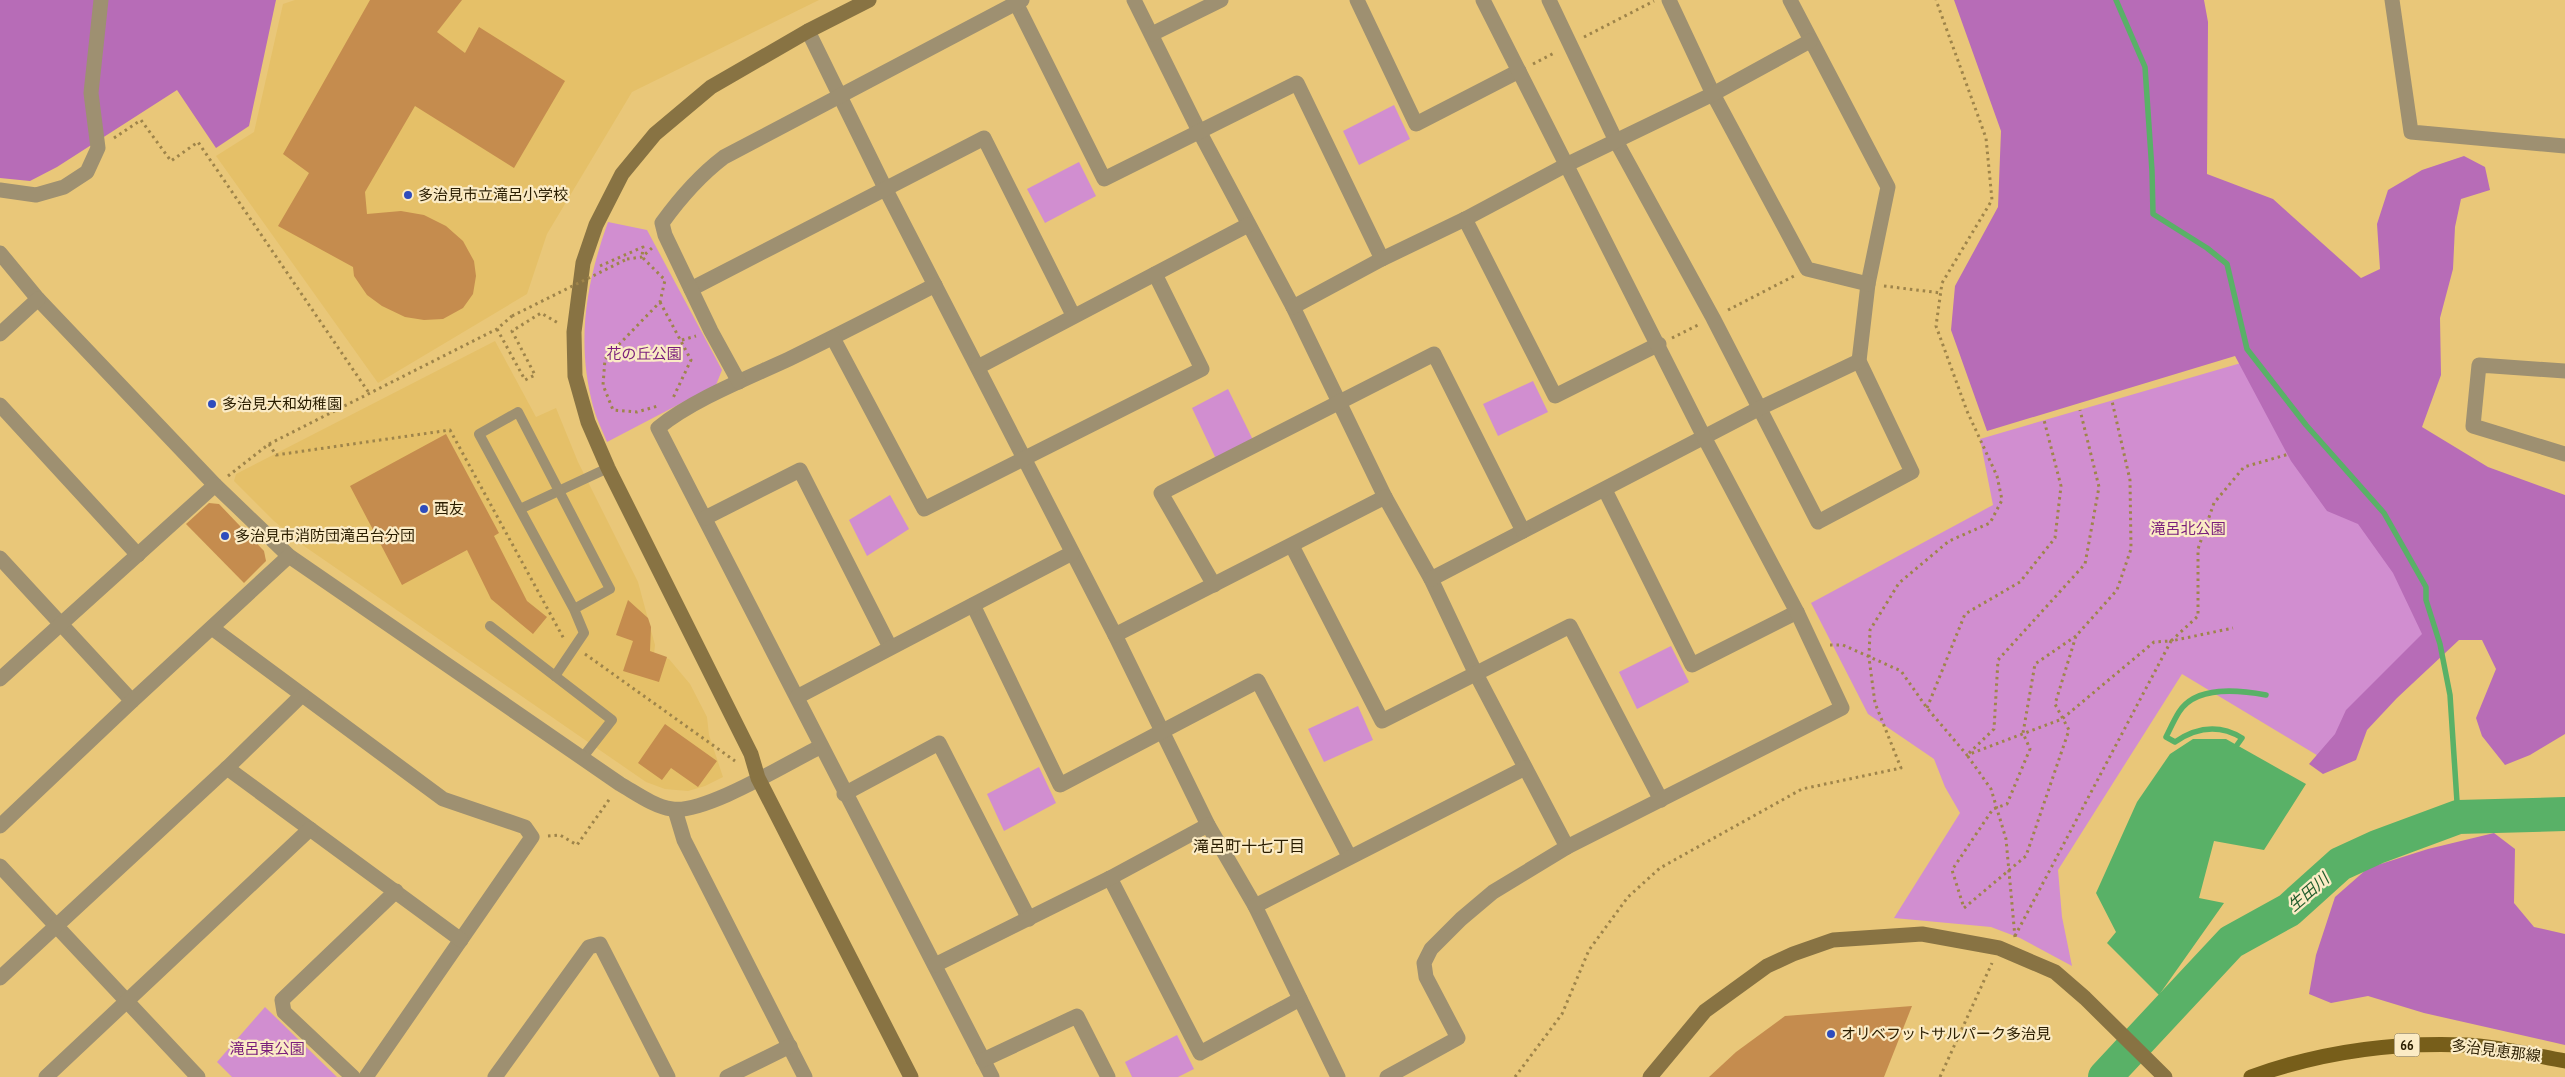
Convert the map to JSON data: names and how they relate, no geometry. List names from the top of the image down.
{
  "streets": {
    "main road": ["66", "多治見恵那線"]
  },
  "districts": ["滝呂町十七丁目"],
  "water": ["生田川"],
  "parks": ["花の丘公園", "滝呂北公園", "滝呂東公園"],
  "places": [
    "多治見市立滝呂小学校",
    "多治見大和幼稚園",
    "西友",
    "多治見市消防団滝呂台分団",
    "オリベフットサルパーク多治見"
  ]
}
